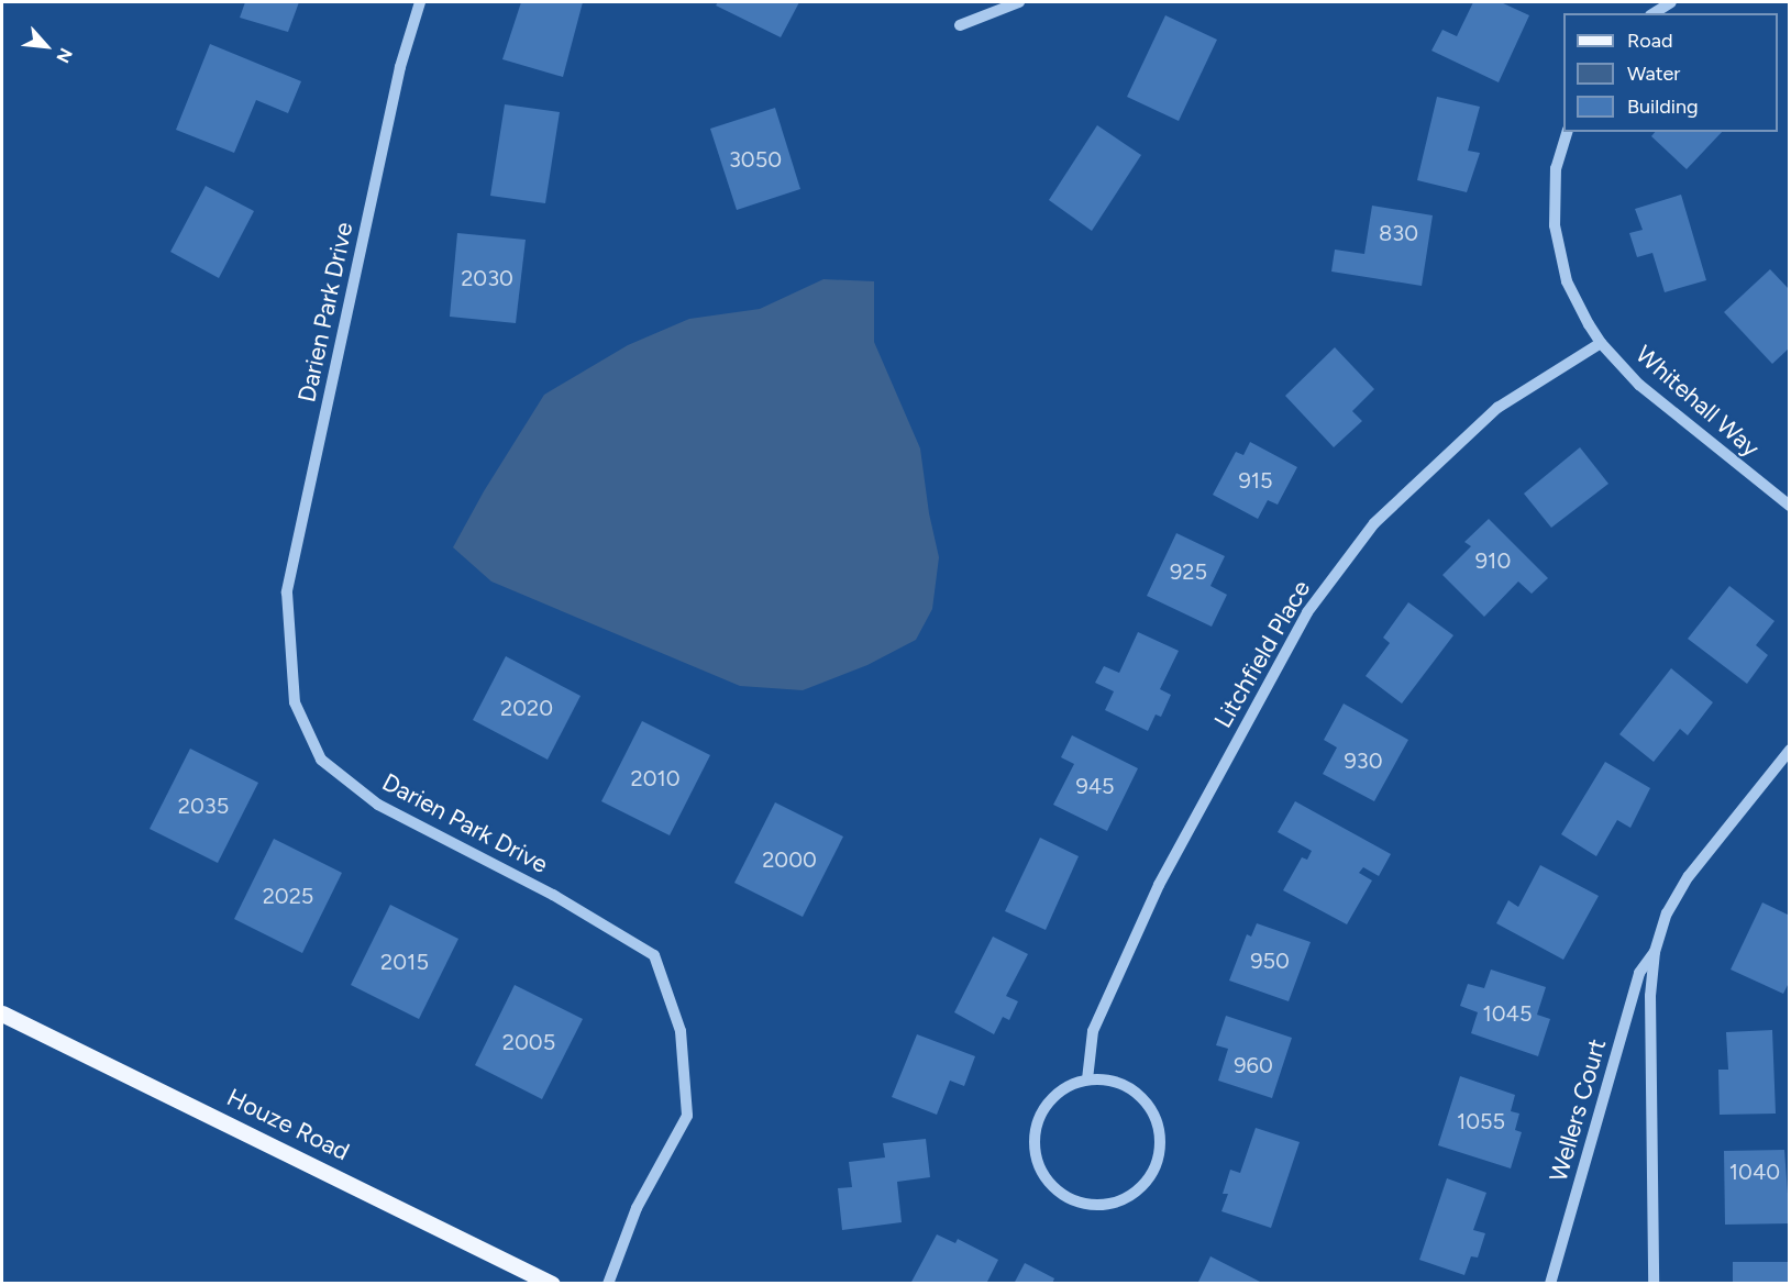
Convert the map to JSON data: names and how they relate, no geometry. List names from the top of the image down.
{
  "streets": {
    "main road": ["Houze Road"],
    "street": [
      "Darien Park Drive",
      "Whitehall Way",
      "Litchfield Place",
      "Wellers Court"
    ]
  },
  "crossings": [
    ["Whitehall Way", "Litchfield Place"]
  ],
  "house_numbers": [
    "3050",
    "830",
    "2030",
    "915",
    "910",
    "925",
    "2020",
    "930",
    "2010",
    "945",
    "2035",
    "2000",
    "2025",
    "950",
    "2015",
    "1045",
    "2005",
    "960",
    "1055",
    "1040"
  ],
  "legend": ["Road", "Water", "Building"],
  "north": "bottom right"
}
